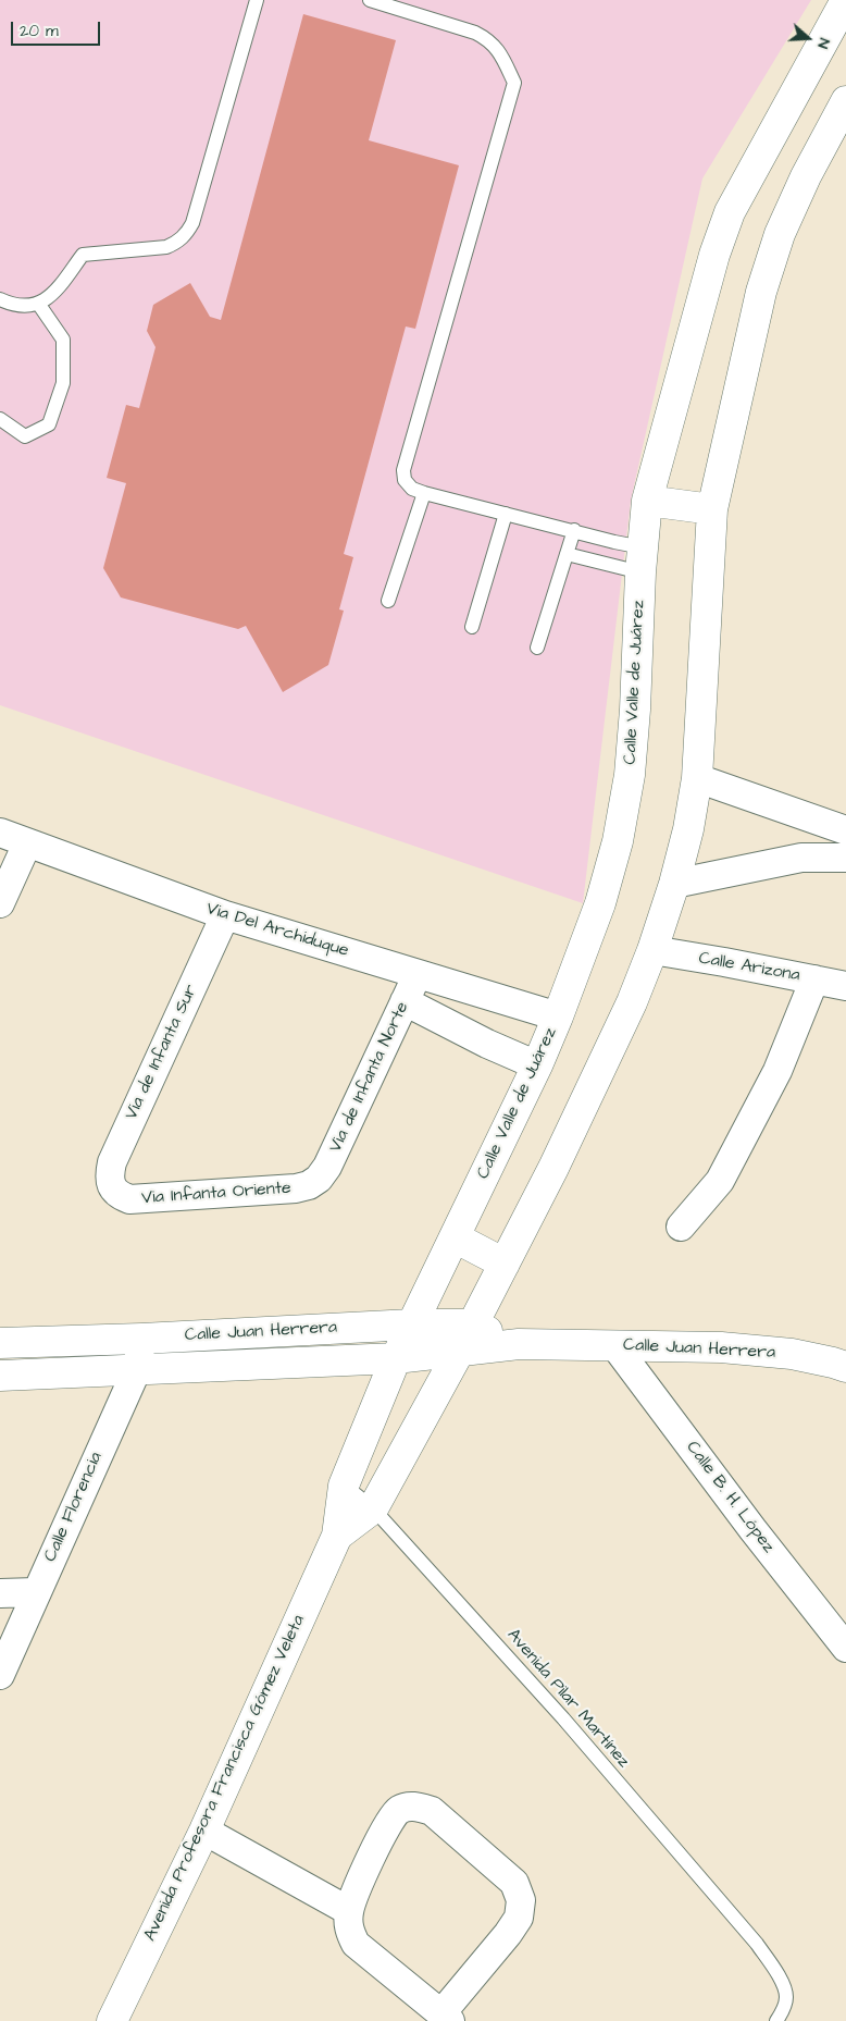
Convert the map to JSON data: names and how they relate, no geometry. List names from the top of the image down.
{
  "streets": {
    "street": [
      "Calle Valle de Juárez",
      "Via Del Archiduque",
      "Calle Arizona",
      "Via de Infanta Sur",
      "Via de Infanta Norte",
      "Via Infanta Oriente",
      "Calle Juan Herrera",
      "Calle B. H. López",
      "Calle Florencia",
      "Avenida Profesora Francisca Gómez Veleta"
    ],
    "lane": ["Avenida Pilar Martínez"]
  },
  "crossings": [
    ["Calle Valle de Juárez", "Via Del Archiduque"],
    ["Calle Valle de Juárez", "Calle Juan Herrera"],
    ["Calle Valle de Juárez", "Avenida Profesora Francisca Gómez Veleta"],
    ["Via Del Archiduque", "Via de Infanta Sur"],
    ["Via Del Archiduque", "Via de Infanta Norte"],
    ["Via de Infanta Sur", "Via Infanta Oriente"],
    ["Via de Infanta Norte", "Via Infanta Oriente"],
    ["Calle Juan Herrera", "Calle B. H. López"],
    ["Calle Juan Herrera", "Calle Florencia"],
    ["Calle Juan Herrera", "Avenida Profesora Francisca Gómez Veleta"],
    ["Avenida Pilar Martínez", "Avenida Profesora Francisca Gómez Veleta"]
  ],
  "scale_bar": "20 m",
  "north": "right"
}
